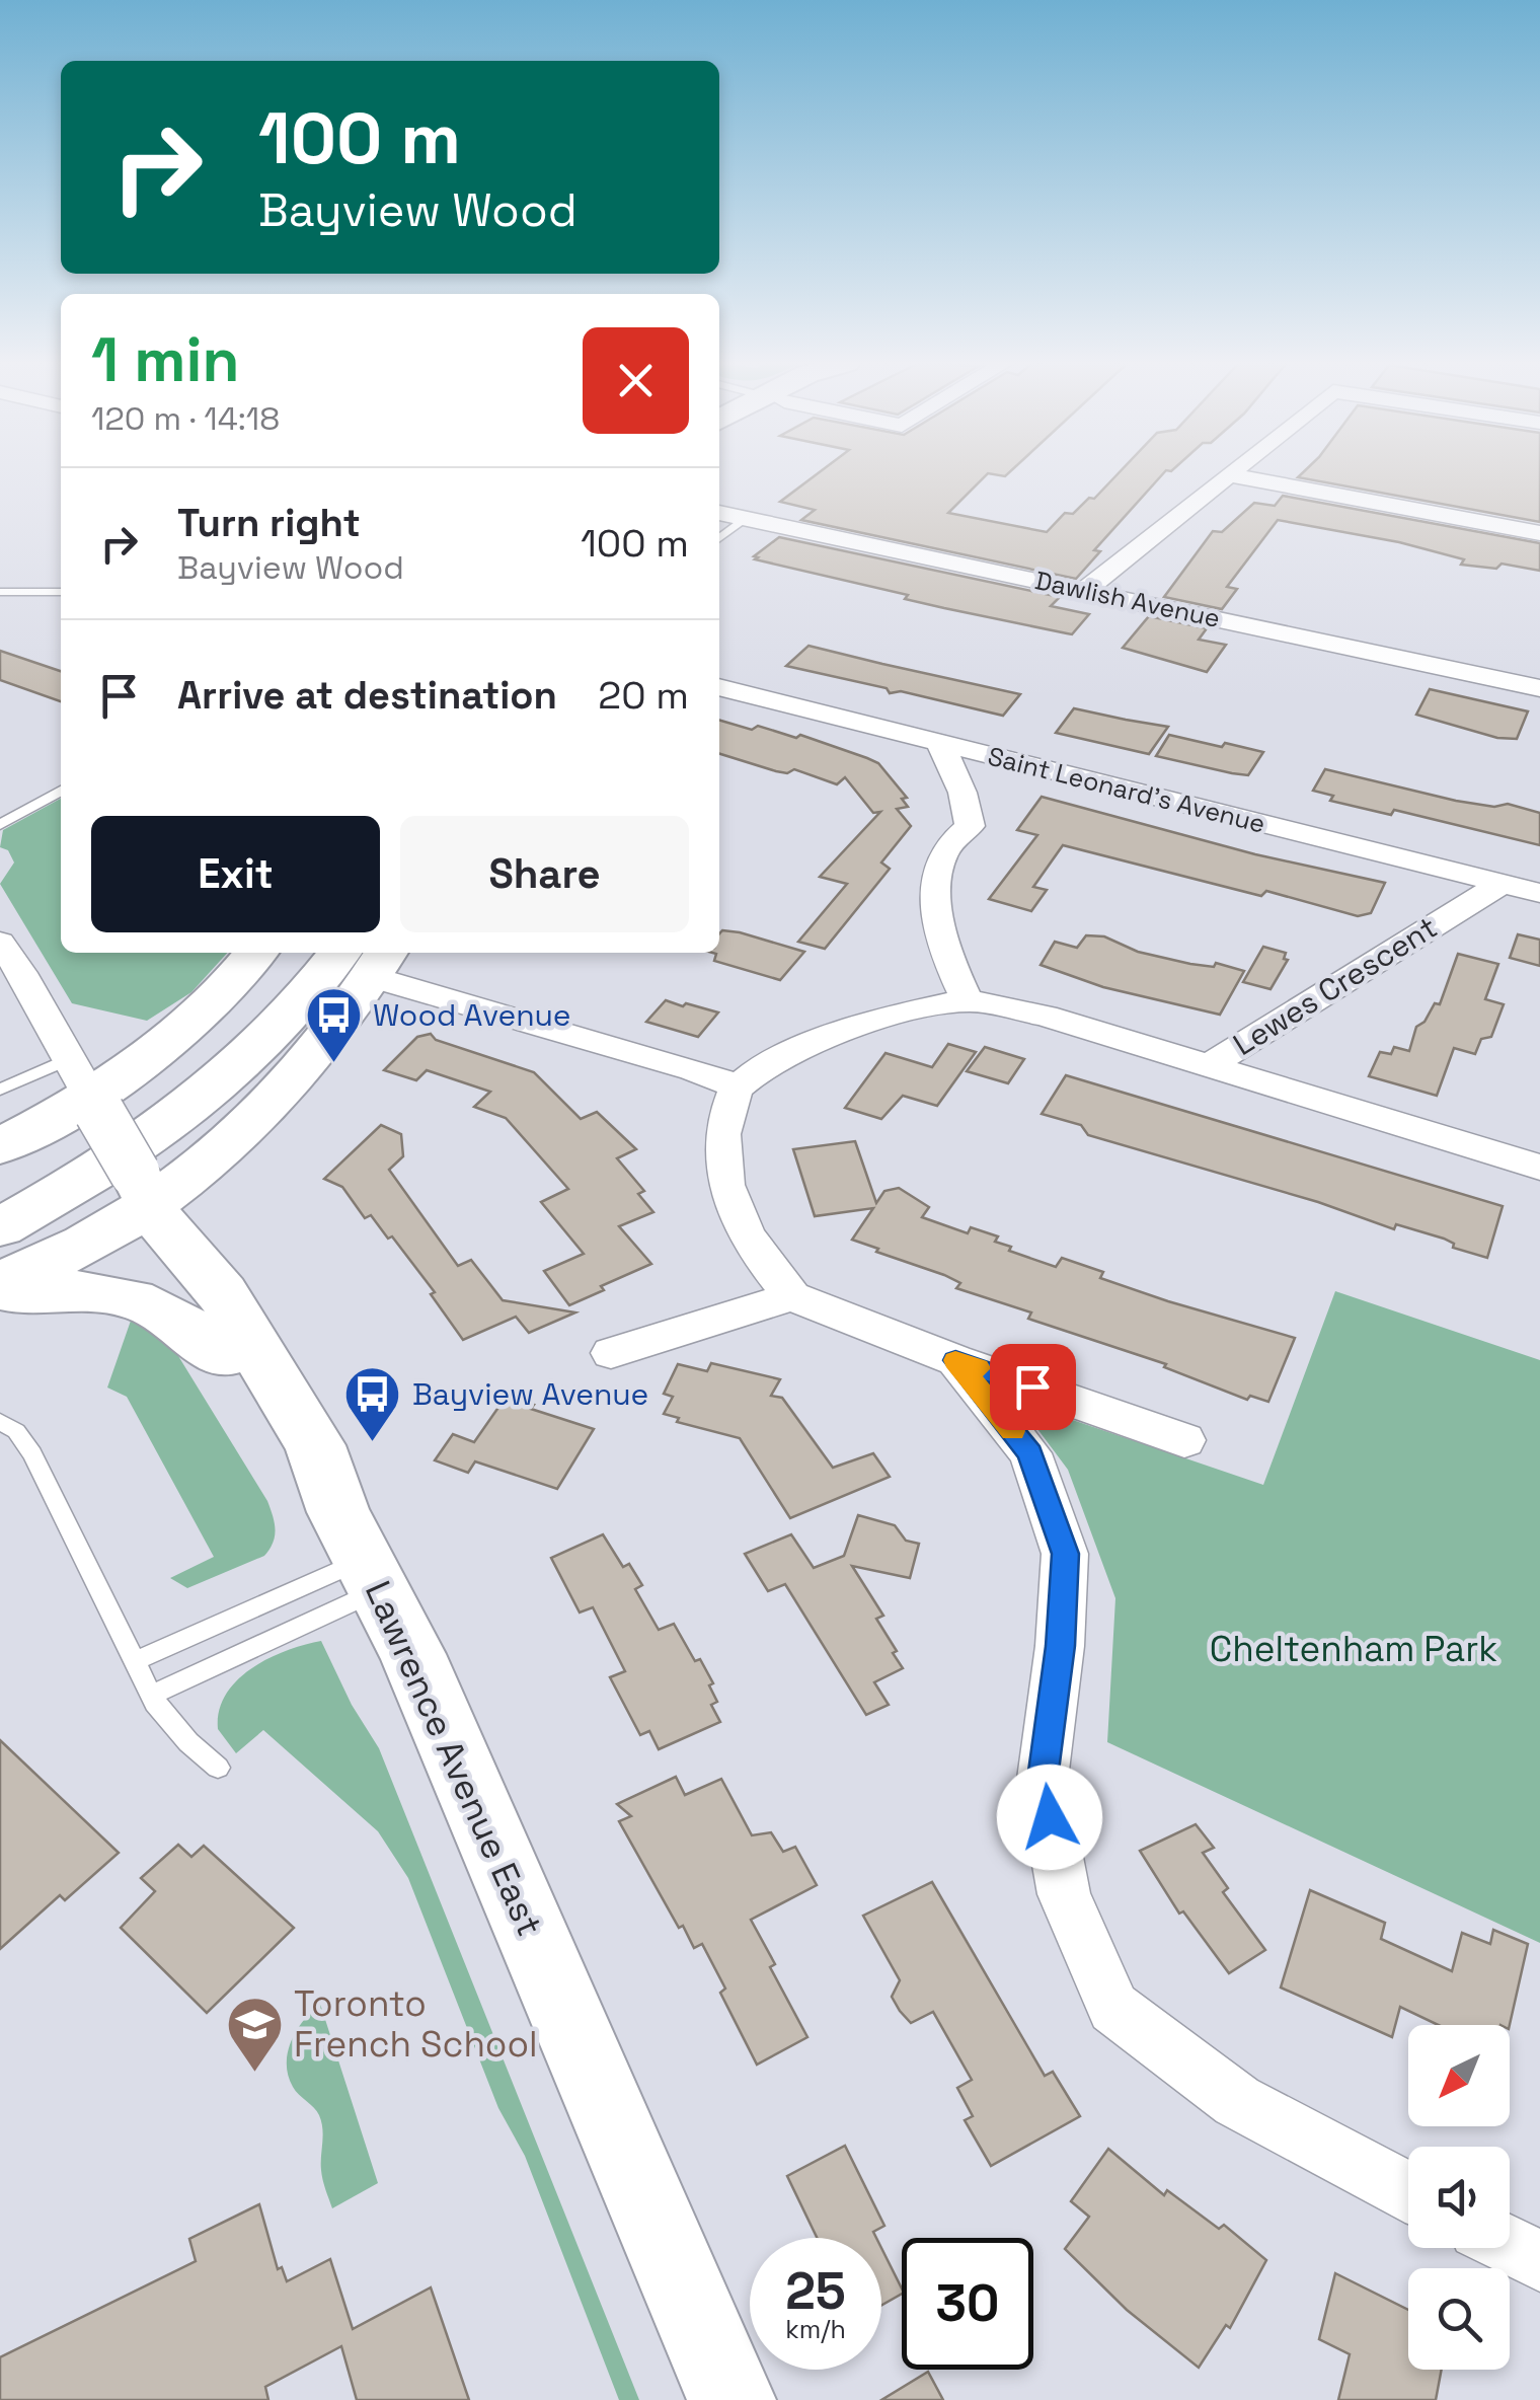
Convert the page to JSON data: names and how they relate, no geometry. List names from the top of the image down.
{
  "streets": {
    "main road": ["Lawrence Avenue East"],
    "street": ["Dawlish Avenue", "Saint Leonard's Avenue", "Lewes Crescent"]
  },
  "crossings": [
    ["Saint Leonard's Avenue", "Lewes Crescent"]
  ],
  "parks": ["Cheltenham Park"],
  "places": {
    "bus stop": ["Wood Avenue", "Bayview Avenue"],
    "school or university": ["Toronto French School"]
  },
  "north": "bottom left",
  "page": {
    "turn": ["100 m", "Bayview Wood"],
    "heading": ["1 min", "120 m · 14:18"],
    "list": [
      {
        "name": "Turn right",
        "note": "Bayview Wood",
        "value": "100 m"
      },
      {
        "name": "Arrive at destination",
        "value": "20 m"
      }
    ],
    "buttons": ["Exit", "Share"],
    "speed": "25 km/h",
    "limit": "30"
  }
}
